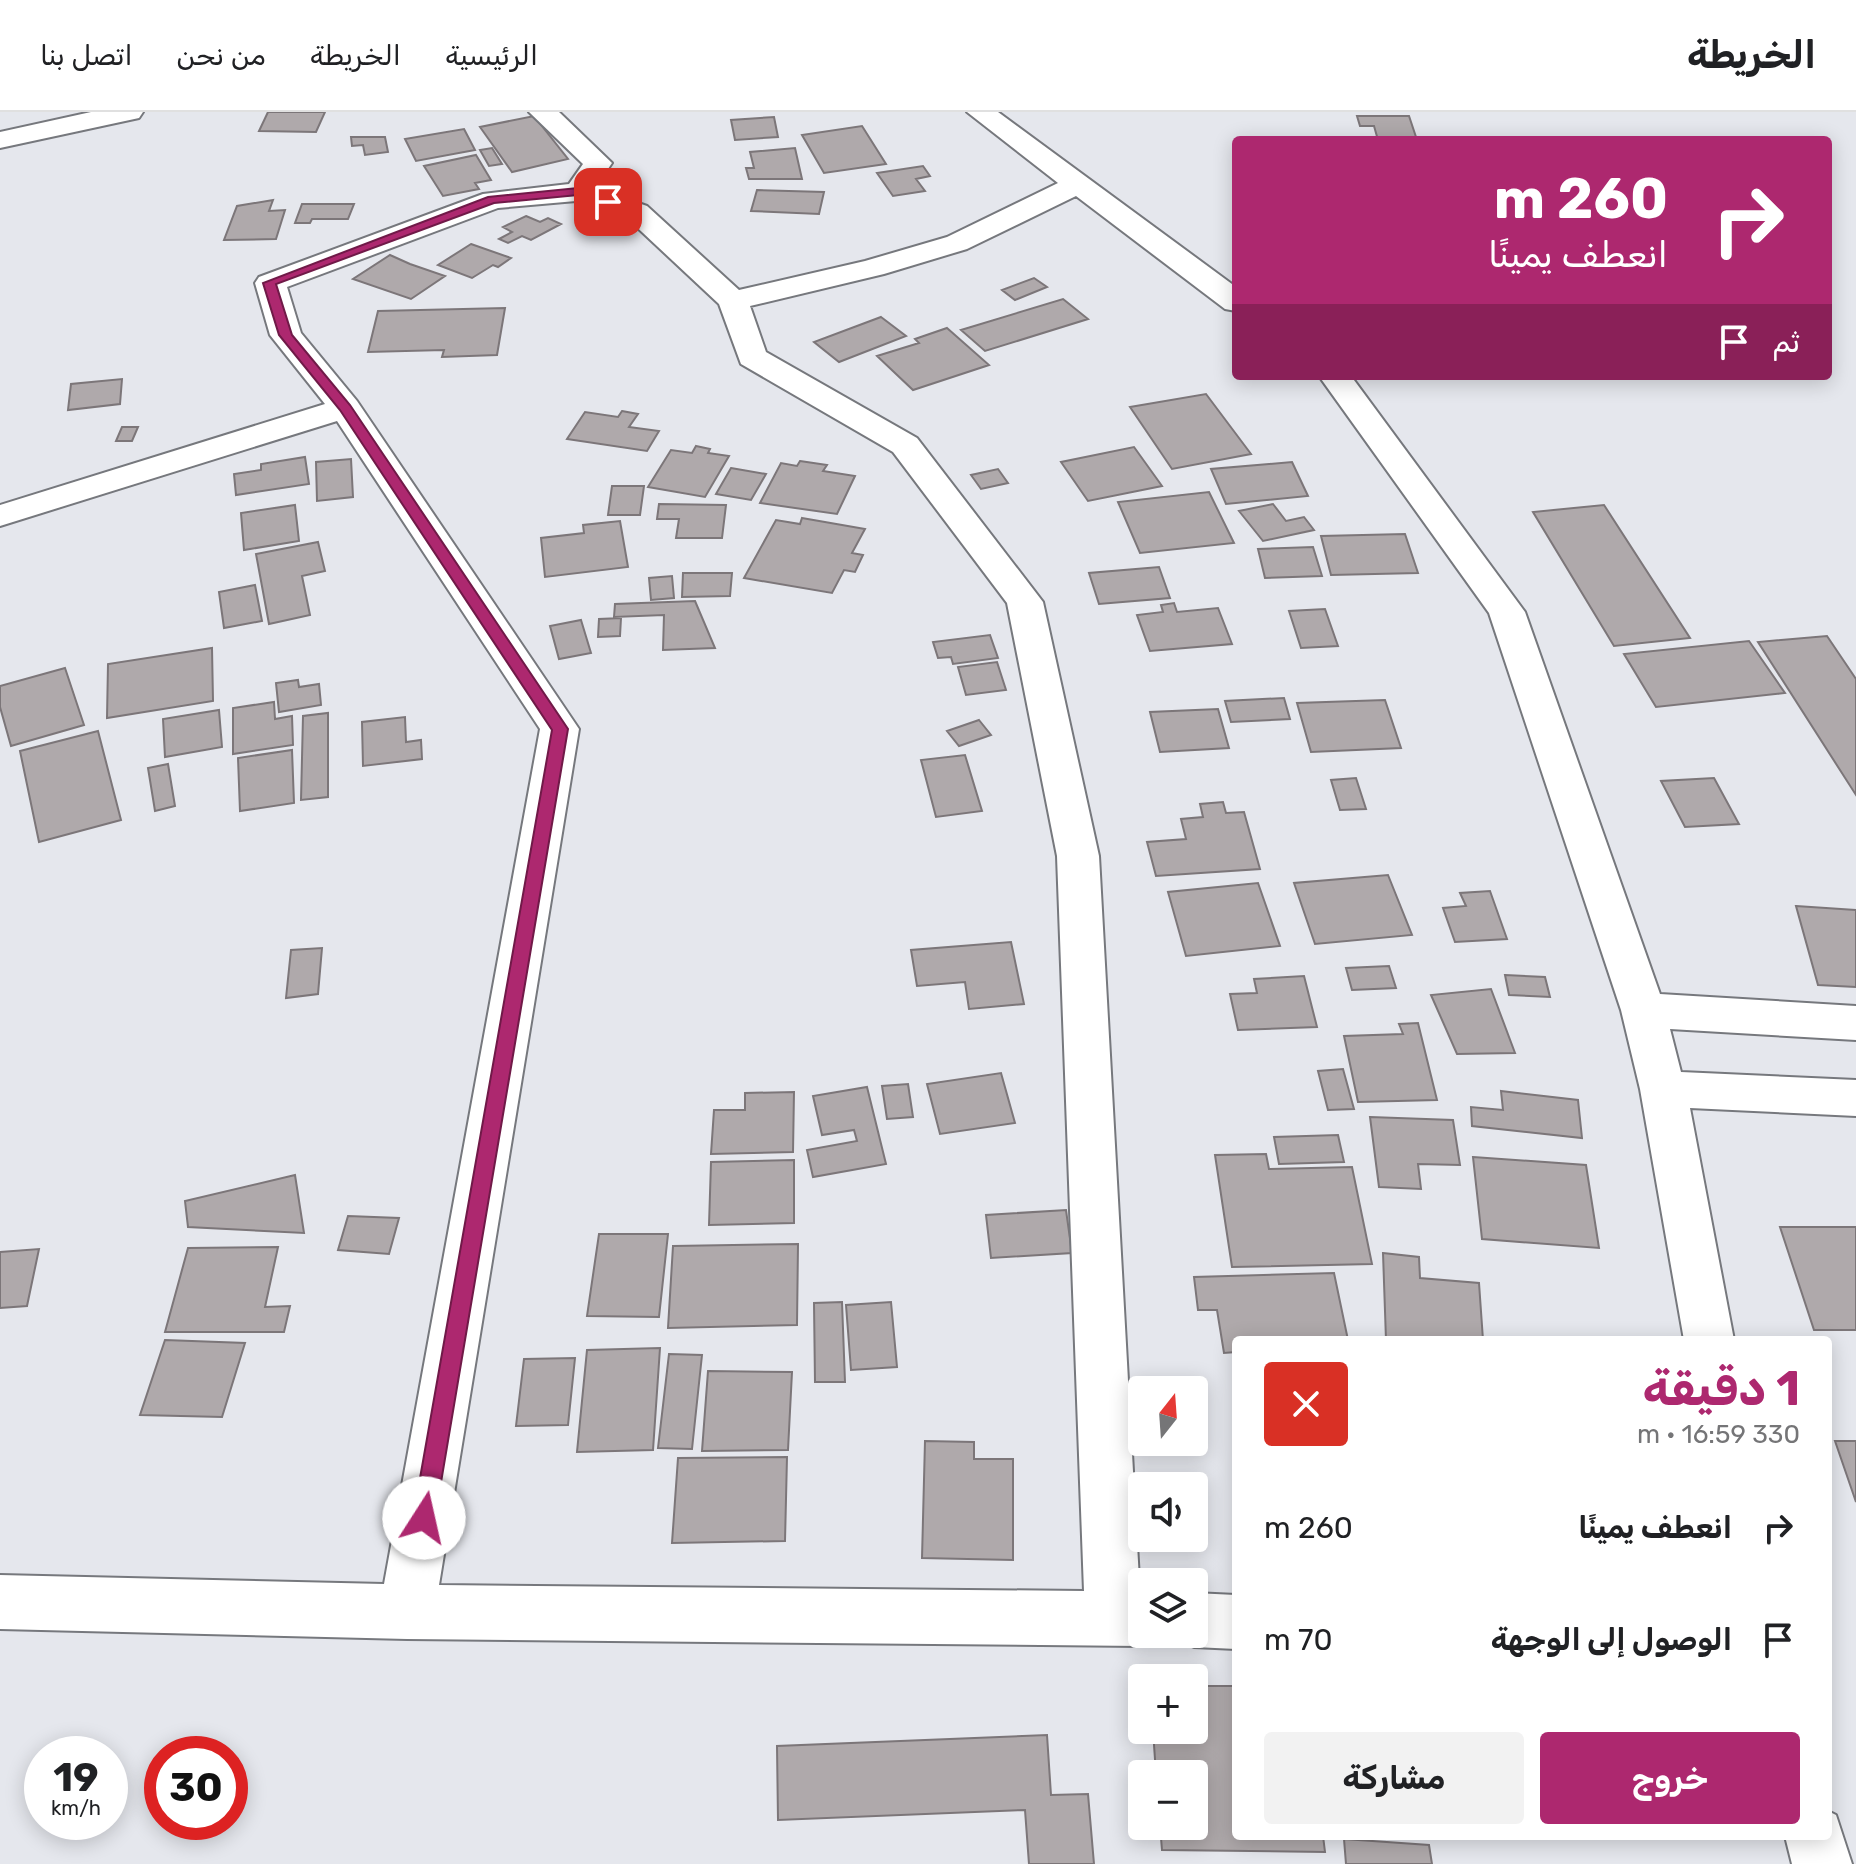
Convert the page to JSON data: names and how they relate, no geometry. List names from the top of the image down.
{
  "north": "top",
  "page": {
    "header": "الخريطة",
    "nav": [
      "الرئيسية",
      "الخريطة",
      "من نحن",
      "اتصل بنا"
    ],
    "turn": ["260 m", "انعطف يمينًا"],
    "then": "ثم",
    "heading": ["1 دقيقة", "330 m · 16:59"],
    "map_buttons": ["+", "−"],
    "list": [
      {
        "name": "انعطف يمينًا",
        "value": "260 m"
      },
      {
        "name": "الوصول إلى الوجهة",
        "value": "70 m"
      }
    ],
    "buttons": ["خروج", "مشاركة"],
    "speed": "19 km/h",
    "limit": "30"
  }
}
